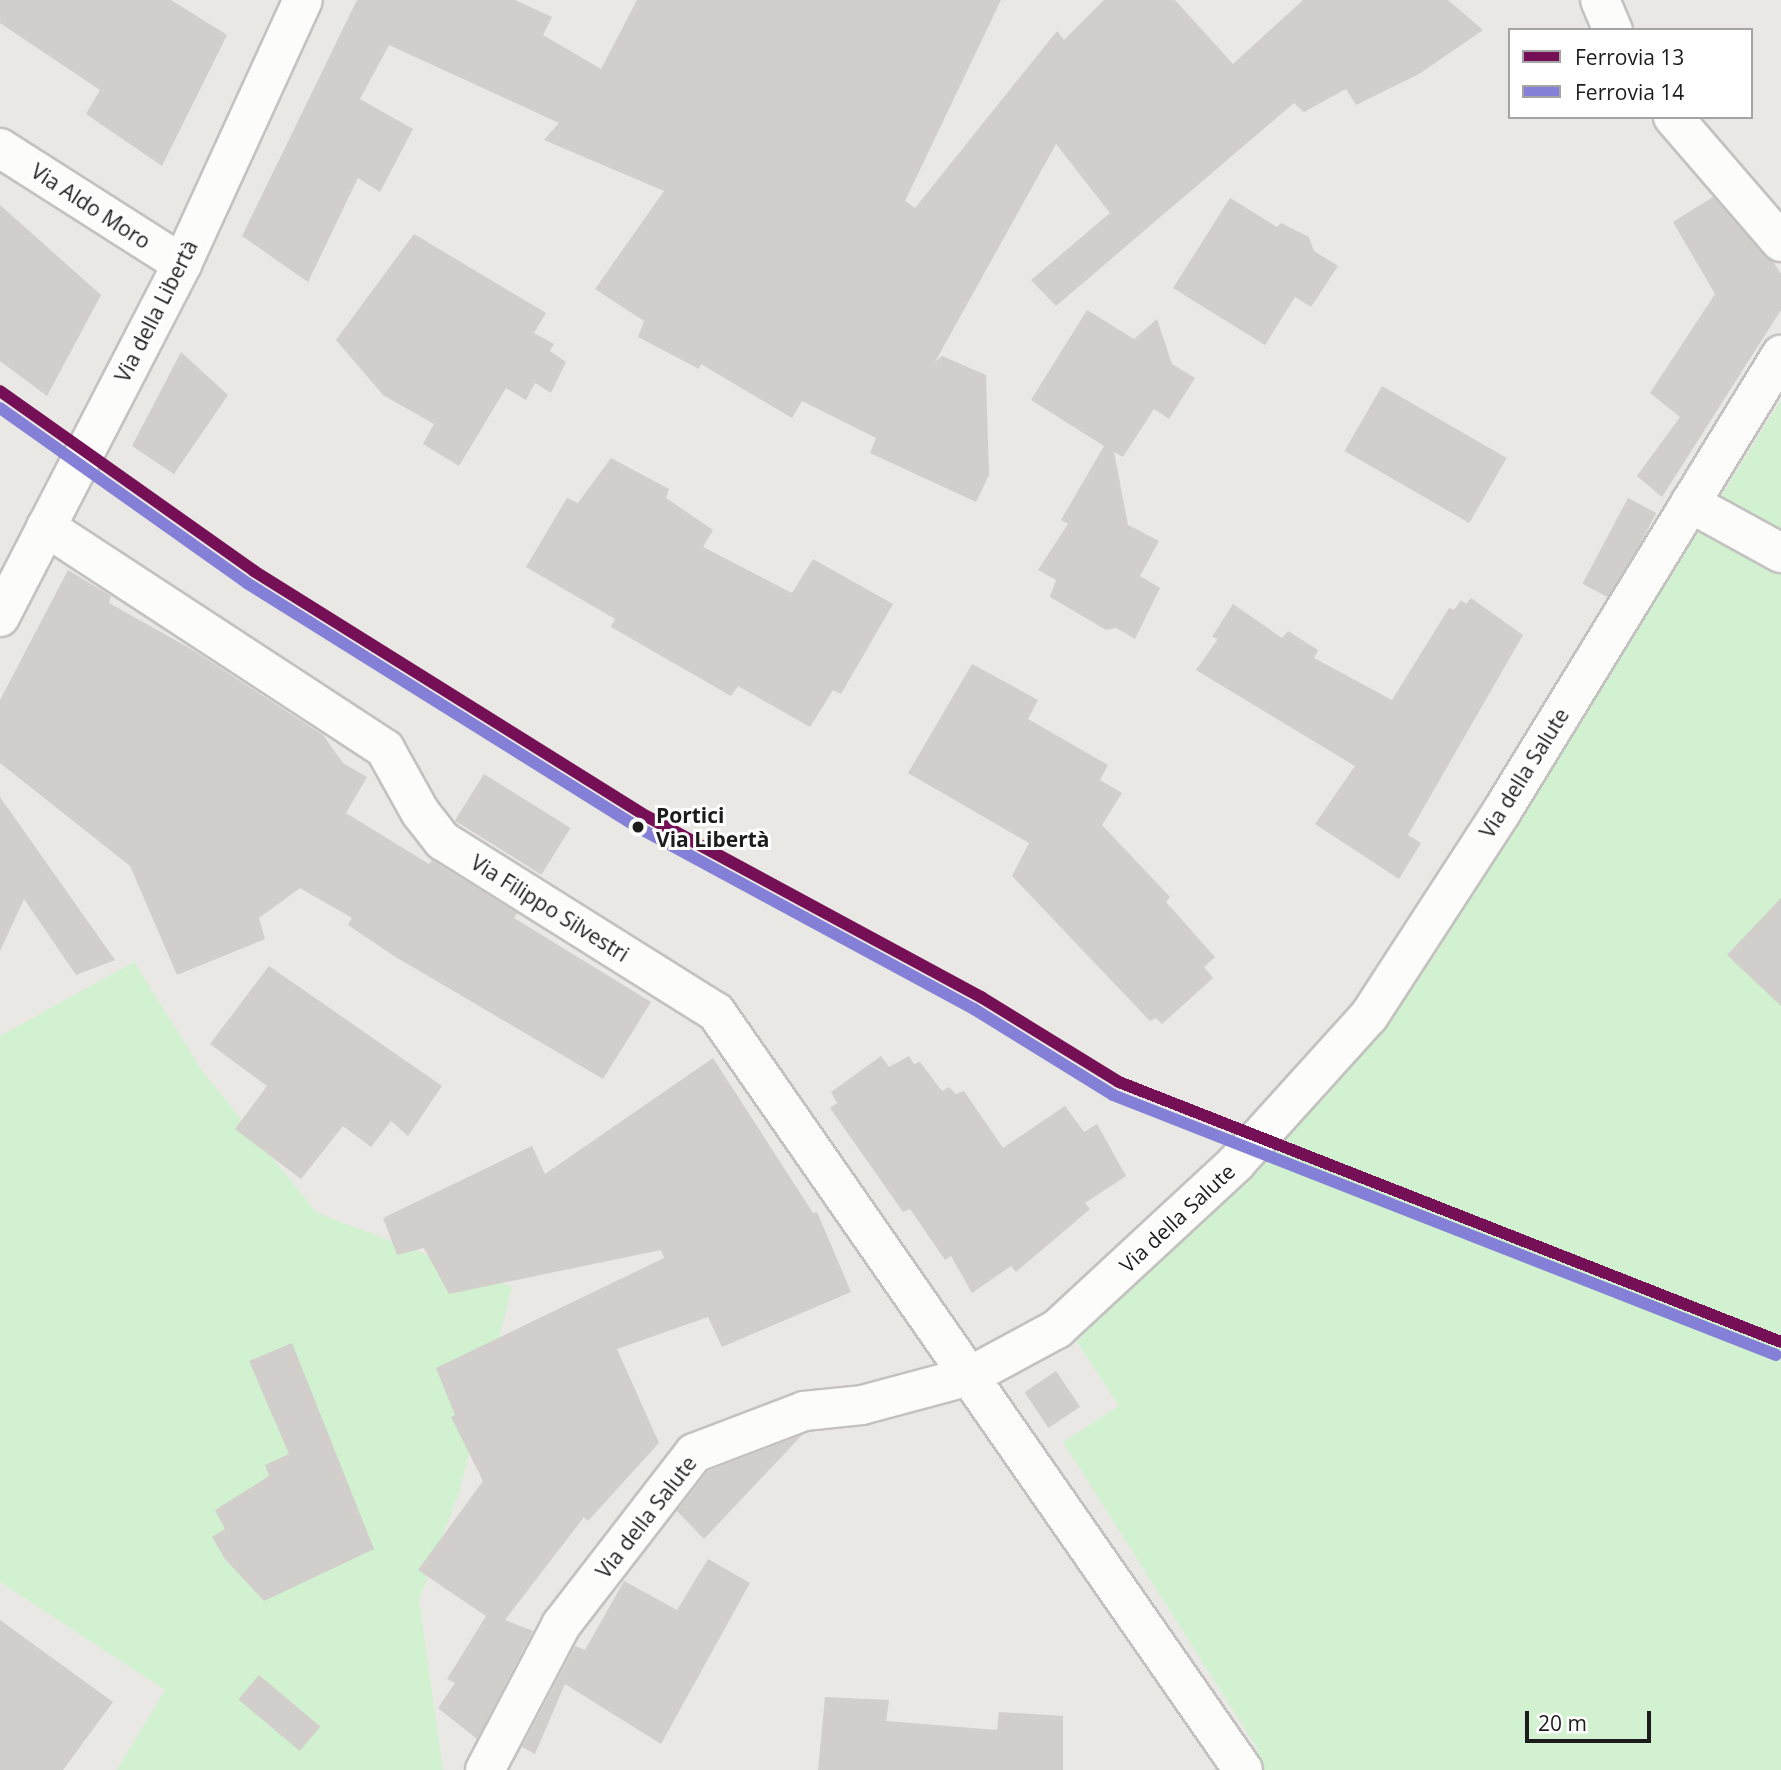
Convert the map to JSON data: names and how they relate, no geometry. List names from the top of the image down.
{
  "streets": {
    "street": [
      "Via Aldo Moro",
      "Via della Libertà",
      "Via della Salute",
      "Via Filippo Silvestri"
    ]
  },
  "crossings": [
    ["Via Aldo Moro", "Via della Libertà"],
    ["Via della Libertà", "Via Filippo Silvestri"],
    ["Via della Salute", "Via Filippo Silvestri"]
  ],
  "places": ["Portici Via Libertà"],
  "lines": ["rail line 13", "rail line 14"],
  "legend": ["Ferrovia 13", "Ferrovia 14"],
  "scale_bar": "20 m"
}
